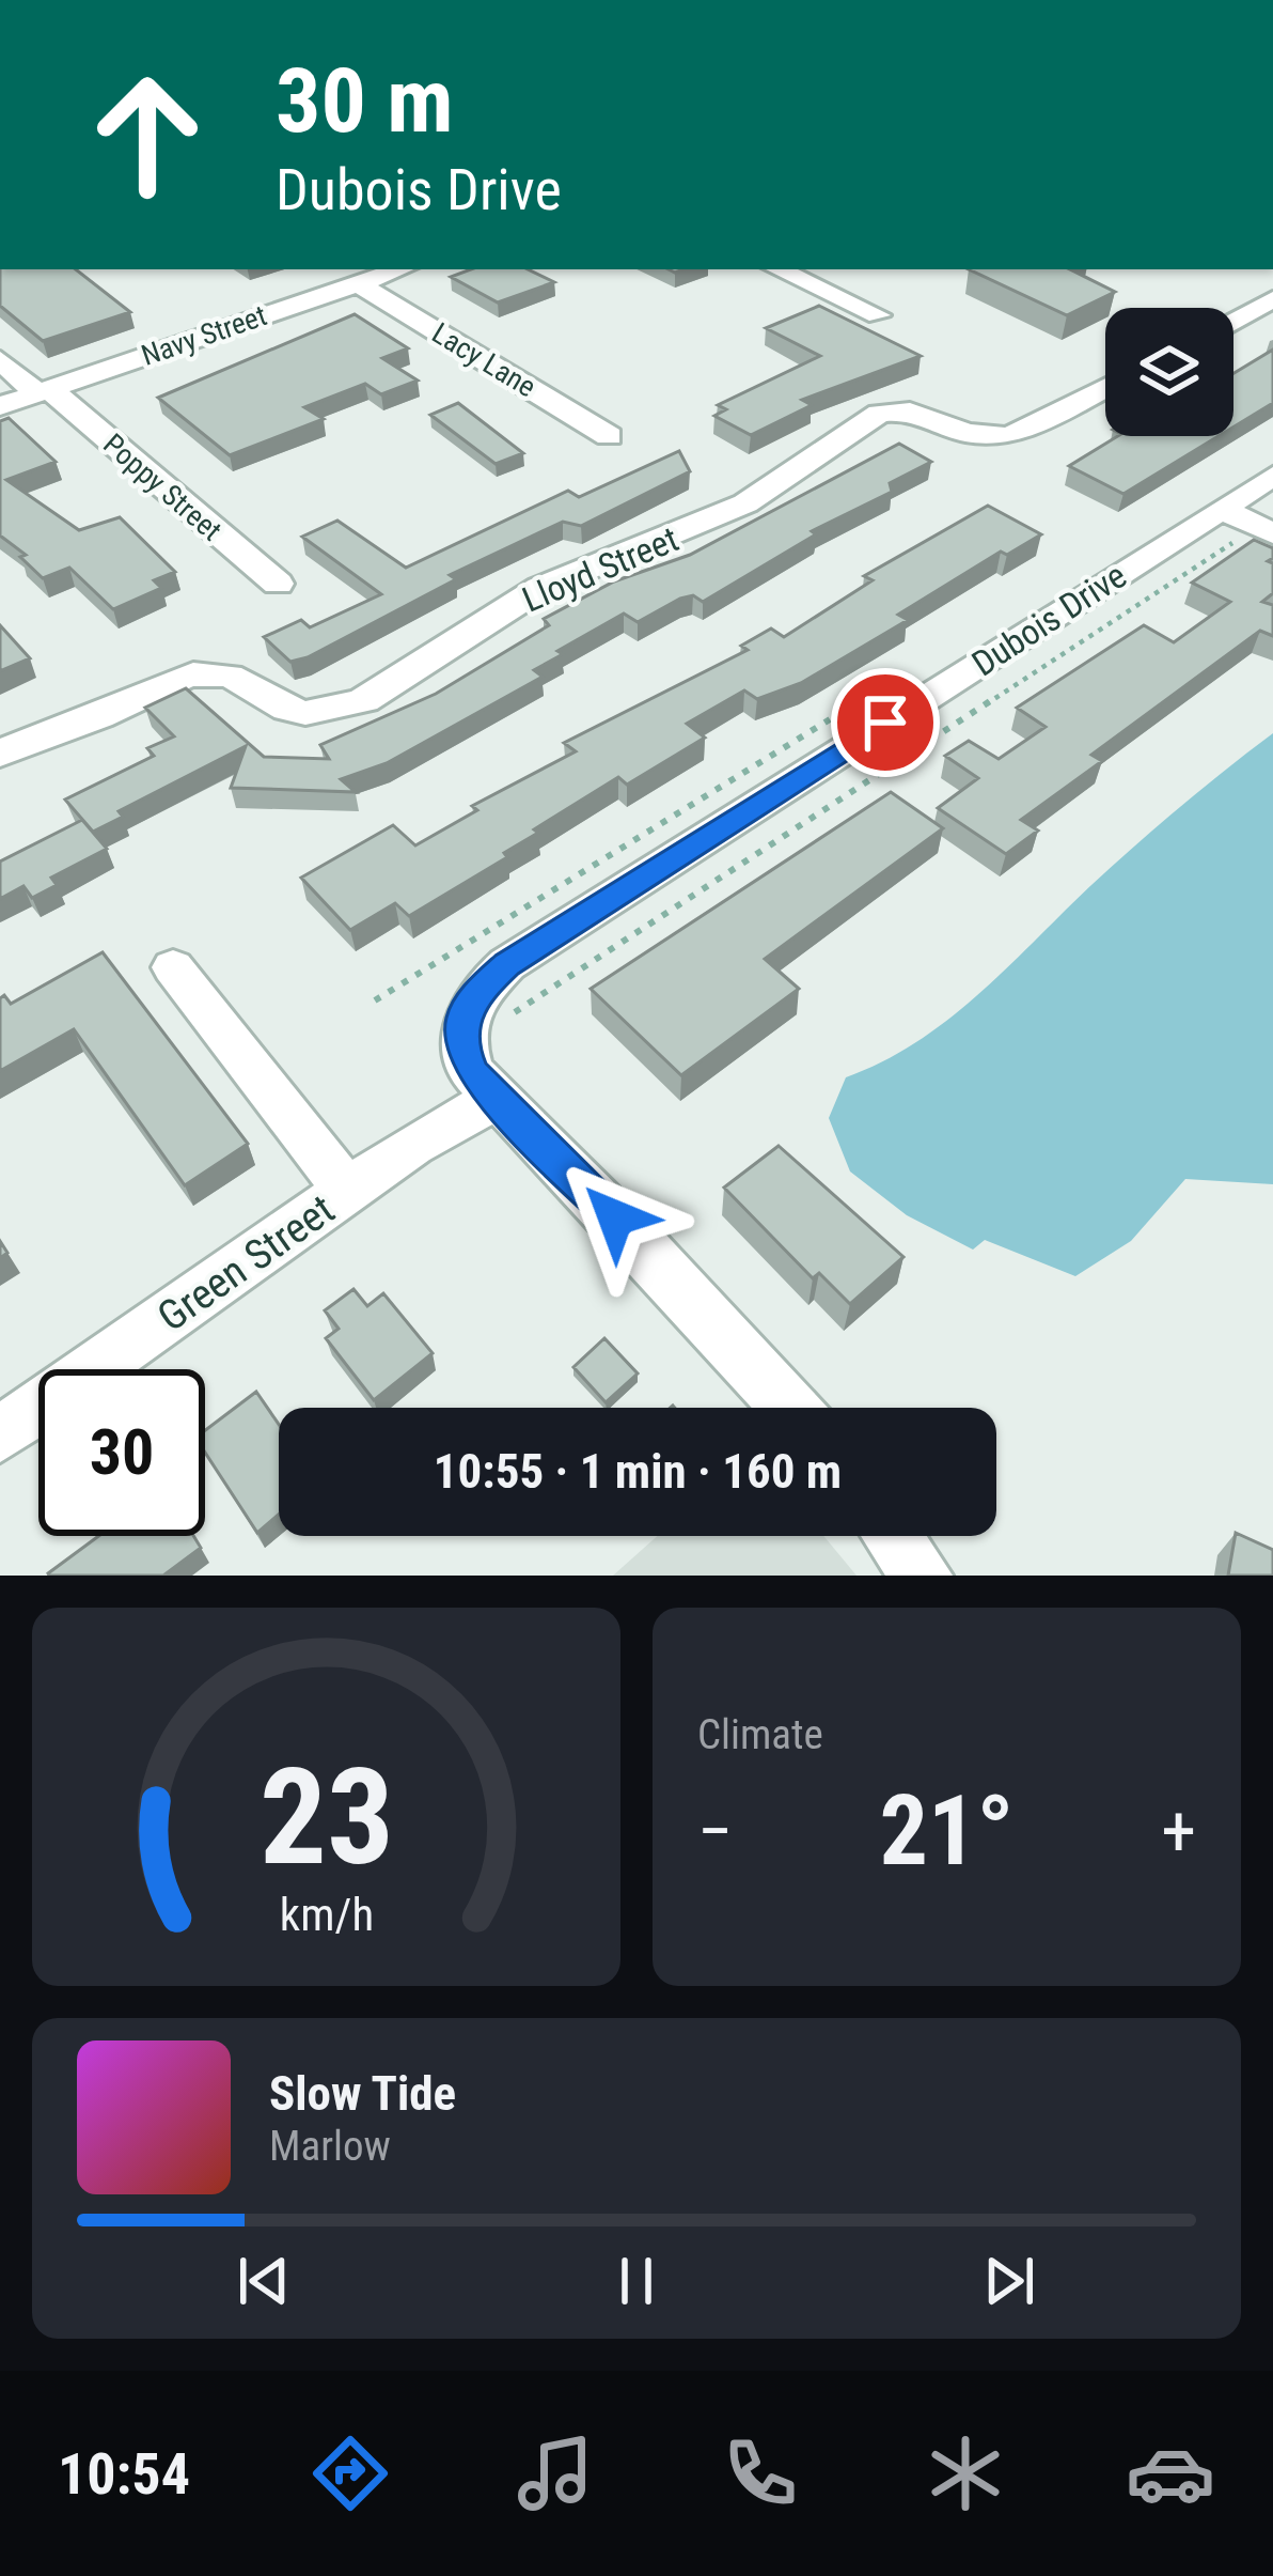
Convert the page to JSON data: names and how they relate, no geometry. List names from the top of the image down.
{
  "streets": {
    "street": [
      "Navy Street",
      "Lacy Lane",
      "Poppy Street",
      "Lloyd Street",
      "Dubois Drive",
      "Green Street"
    ]
  },
  "crossings": [
    ["Navy Street", "Lacy Lane"],
    ["Navy Street", "Poppy Street"]
  ],
  "page": {
    "turn": ["30 m", "Dubois Drive"],
    "limit": "30",
    "trip": "10:55 · 1 min · 160 m",
    "tile": "Climate",
    "heat": ["−", "21°", "+"],
    "song": ["Slow Tide", "Marlow"],
    "tabs": "10:54",
    "gauge": ["23", "km/h"]
  }
}
